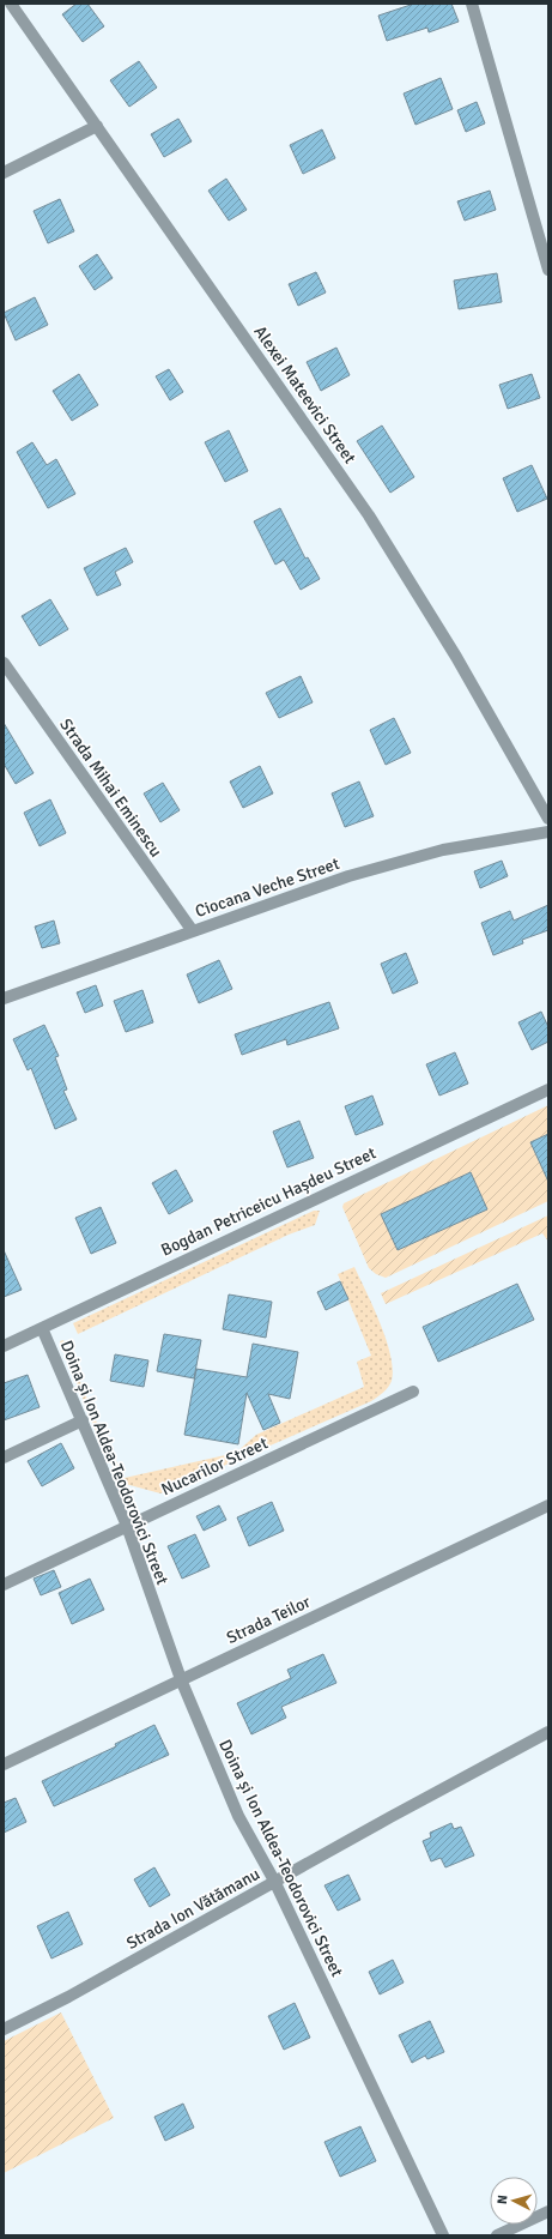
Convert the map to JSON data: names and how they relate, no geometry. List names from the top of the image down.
{
  "streets": {
    "street": [
      "Alexei Mateevici Street",
      "Strada Mihai Eminescu",
      "Ciocana Veche Street",
      "Bogdan Petriceicu Hașdeu Street",
      "Doina și Ion Aldea-Teodorovici Street",
      "Nucarilor Street",
      "Strada Teilor",
      "Strada Ion Vătămanu"
    ]
  },
  "crossings": [
    ["Strada Mihai Eminescu", "Ciocana Veche Street"],
    ["Bogdan Petriceicu Hașdeu Street", "Doina și Ion Aldea-Teodorovici Street"],
    ["Doina și Ion Aldea-Teodorovici Street", "Nucarilor Street"],
    ["Doina și Ion Aldea-Teodorovici Street", "Strada Teilor"],
    ["Doina și Ion Aldea-Teodorovici Street", "Strada Ion Vătămanu"]
  ],
  "north": "left"
}
